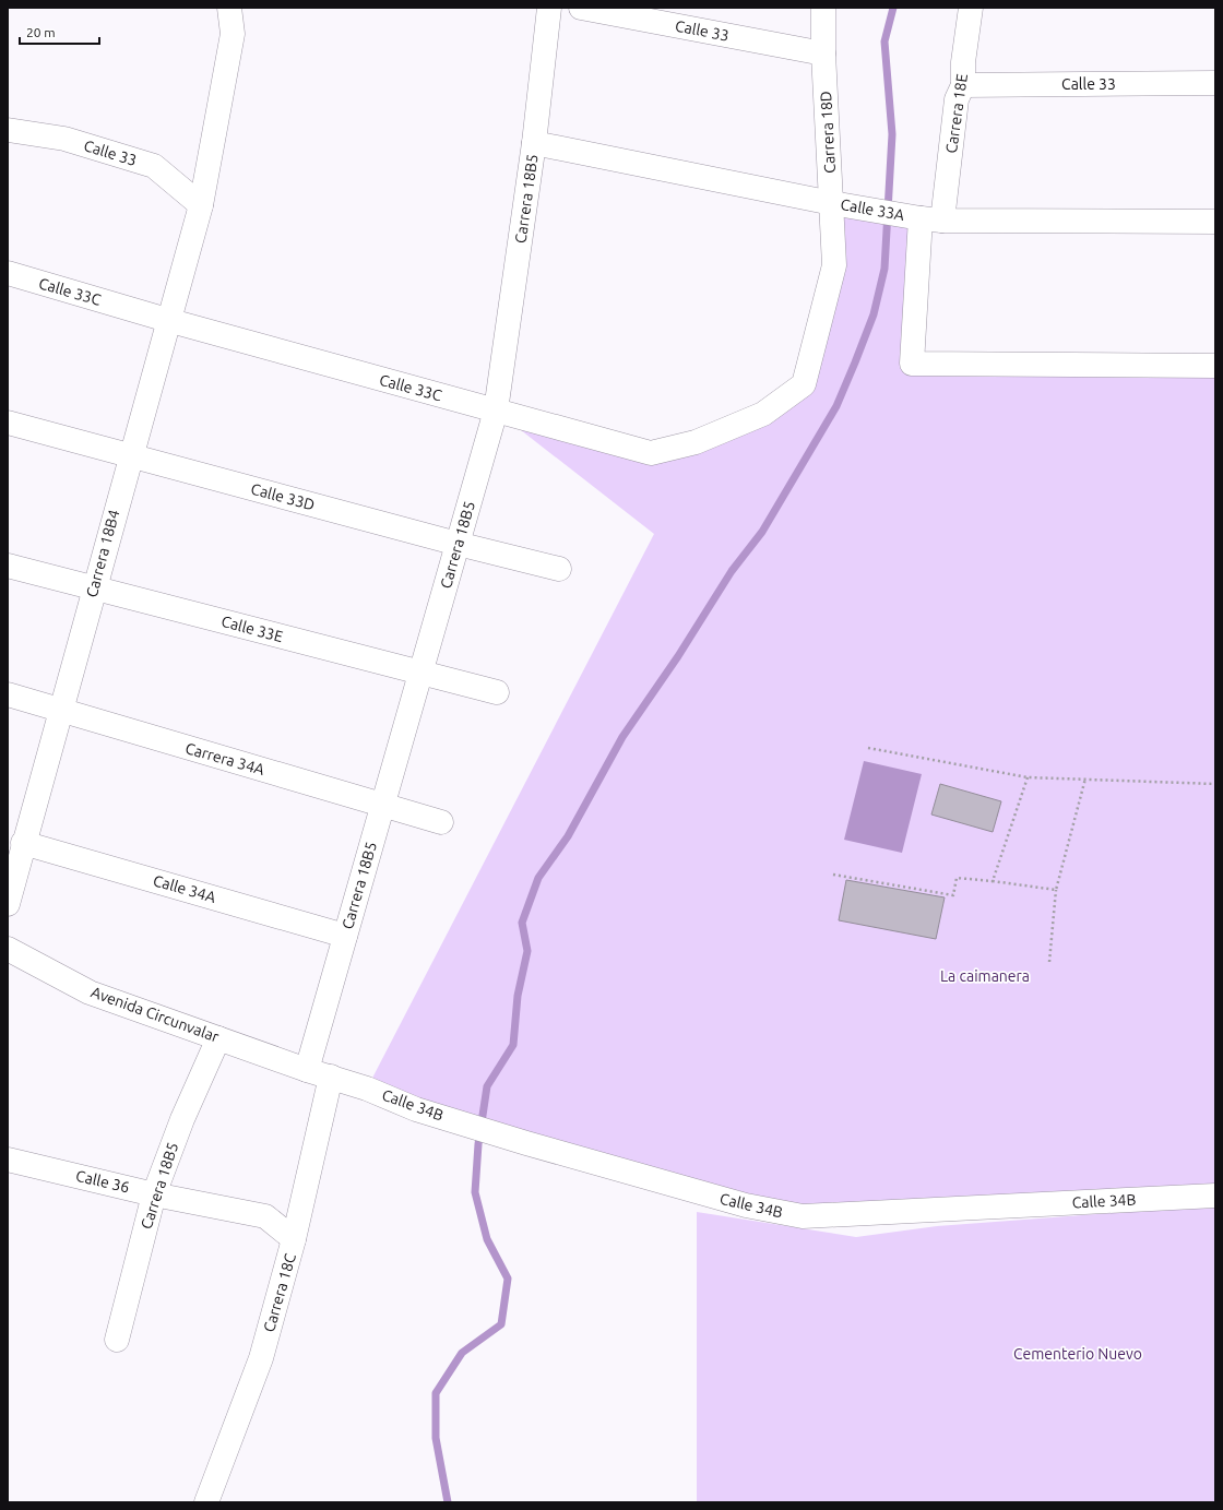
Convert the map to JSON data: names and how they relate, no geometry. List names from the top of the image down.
{
  "streets": {
    "street": [
      "Calle 33",
      "Carrera 18E",
      "Carrera 18D",
      "Carrera 18B5",
      "Calle 33A",
      "Calle 33C",
      "Calle 33D",
      "Carrera 18B4",
      "Calle 33E",
      "Carrera 34A",
      "Calle 34A",
      "Avenida Circunvalar",
      "Calle 34B",
      "Calle 36",
      "Carrera 18C"
    ]
  },
  "crossings": [
    ["Calle 33", "Carrera 18E"],
    ["Calle 33", "Carrera 18D"],
    ["Calle 33", "Carrera 18B4"],
    ["Carrera 18E", "Calle 33A"],
    ["Carrera 18D", "Calle 33A"],
    ["Carrera 18D", "Calle 33C"],
    ["Carrera 18B5", "Calle 33A"],
    ["Carrera 18B5", "Calle 33C"],
    ["Carrera 18B5", "Calle 33D"],
    ["Carrera 18B5", "Calle 33E"],
    ["Carrera 18B5", "Carrera 34A"],
    ["Carrera 18B5", "Calle 34A"],
    ["Carrera 18B5", "Avenida Circunvalar"],
    ["Carrera 18B5", "Calle 34B"],
    ["Carrera 18B5", "Calle 36"],
    ["Calle 33C", "Carrera 18B4"],
    ["Calle 33D", "Carrera 18B4"],
    ["Carrera 18B4", "Calle 33E"],
    ["Carrera 18B4", "Carrera 34A"],
    ["Carrera 18B4", "Calle 34A"],
    ["Avenida Circunvalar", "Calle 34B"],
    ["Calle 34B", "Carrera 18C"],
    ["Calle 36", "Carrera 18C"]
  ],
  "parks": ["La caimanera", "Cementerio Nuevo"],
  "scale_bar": "20 m"
}
